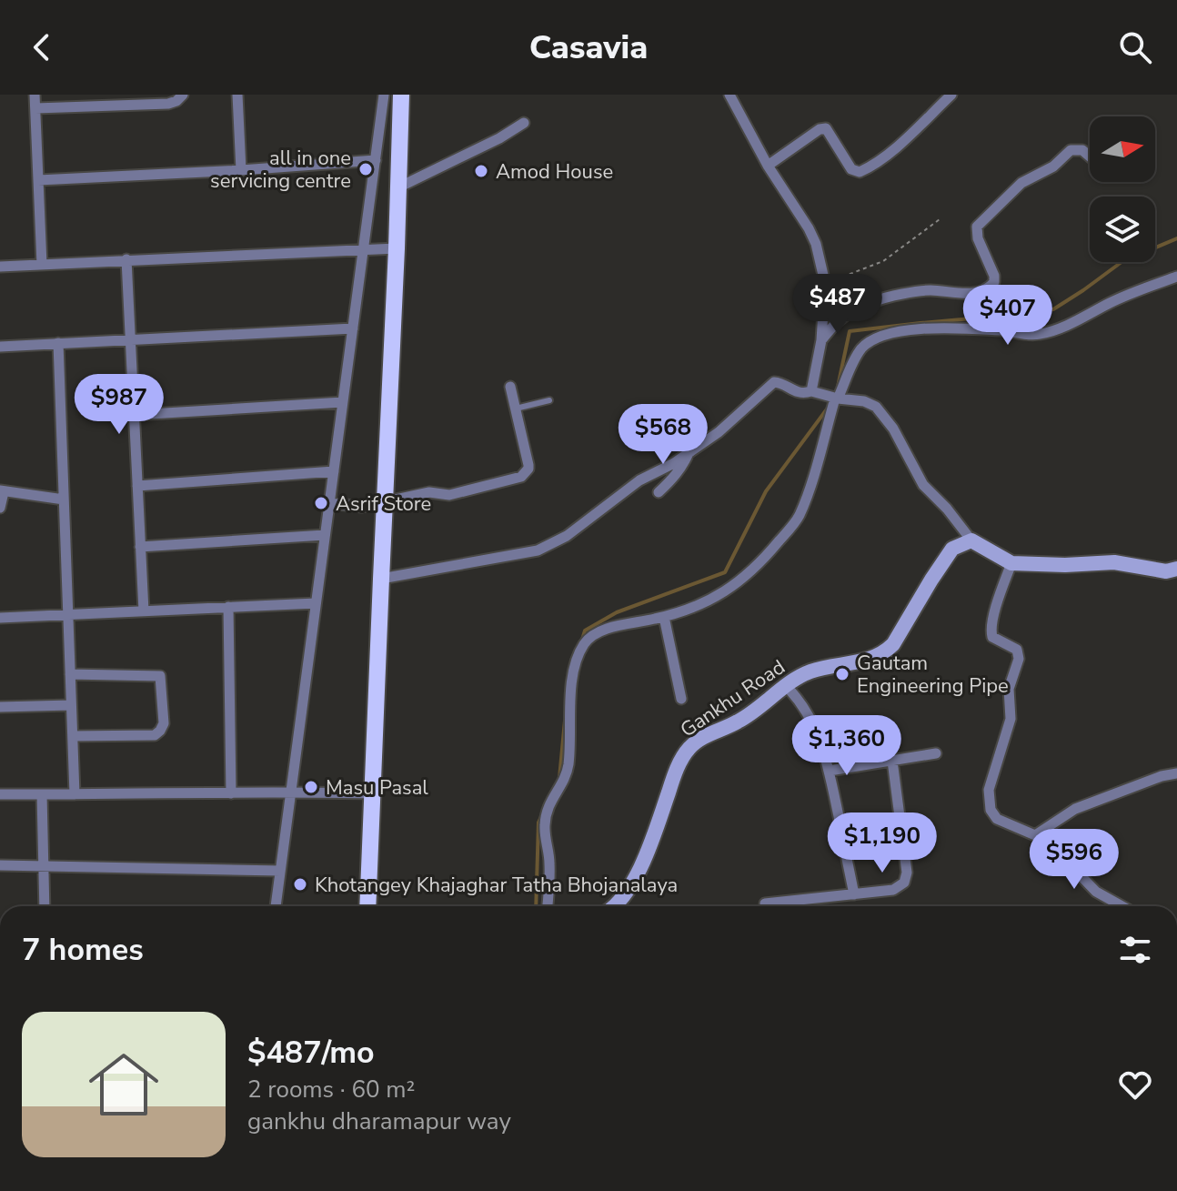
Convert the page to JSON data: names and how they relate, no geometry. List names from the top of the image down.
{
  "streets": {
    "main road": ["Gankhu Road"]
  },
  "places": [
    "all in one servicing centre",
    "Amod House",
    "Asrif Store",
    "Gautam Engineering Pipe",
    "Masu Pasal",
    "Khotangey Khajaghar Tatha Bhojanalaya"
  ],
  "north": "right",
  "page": {
    "header": "Casavia",
    "price": [
      "$487",
      "$407",
      "$987",
      "$568",
      "$1,360",
      "$1,190",
      "$596"
    ],
    "heading": "7 homes",
    "list": [
      {
        "name": "$487/mo",
        "note": "2 rooms · 60 m² · gankhu dharamapur way"
      }
    ]
  }
}
